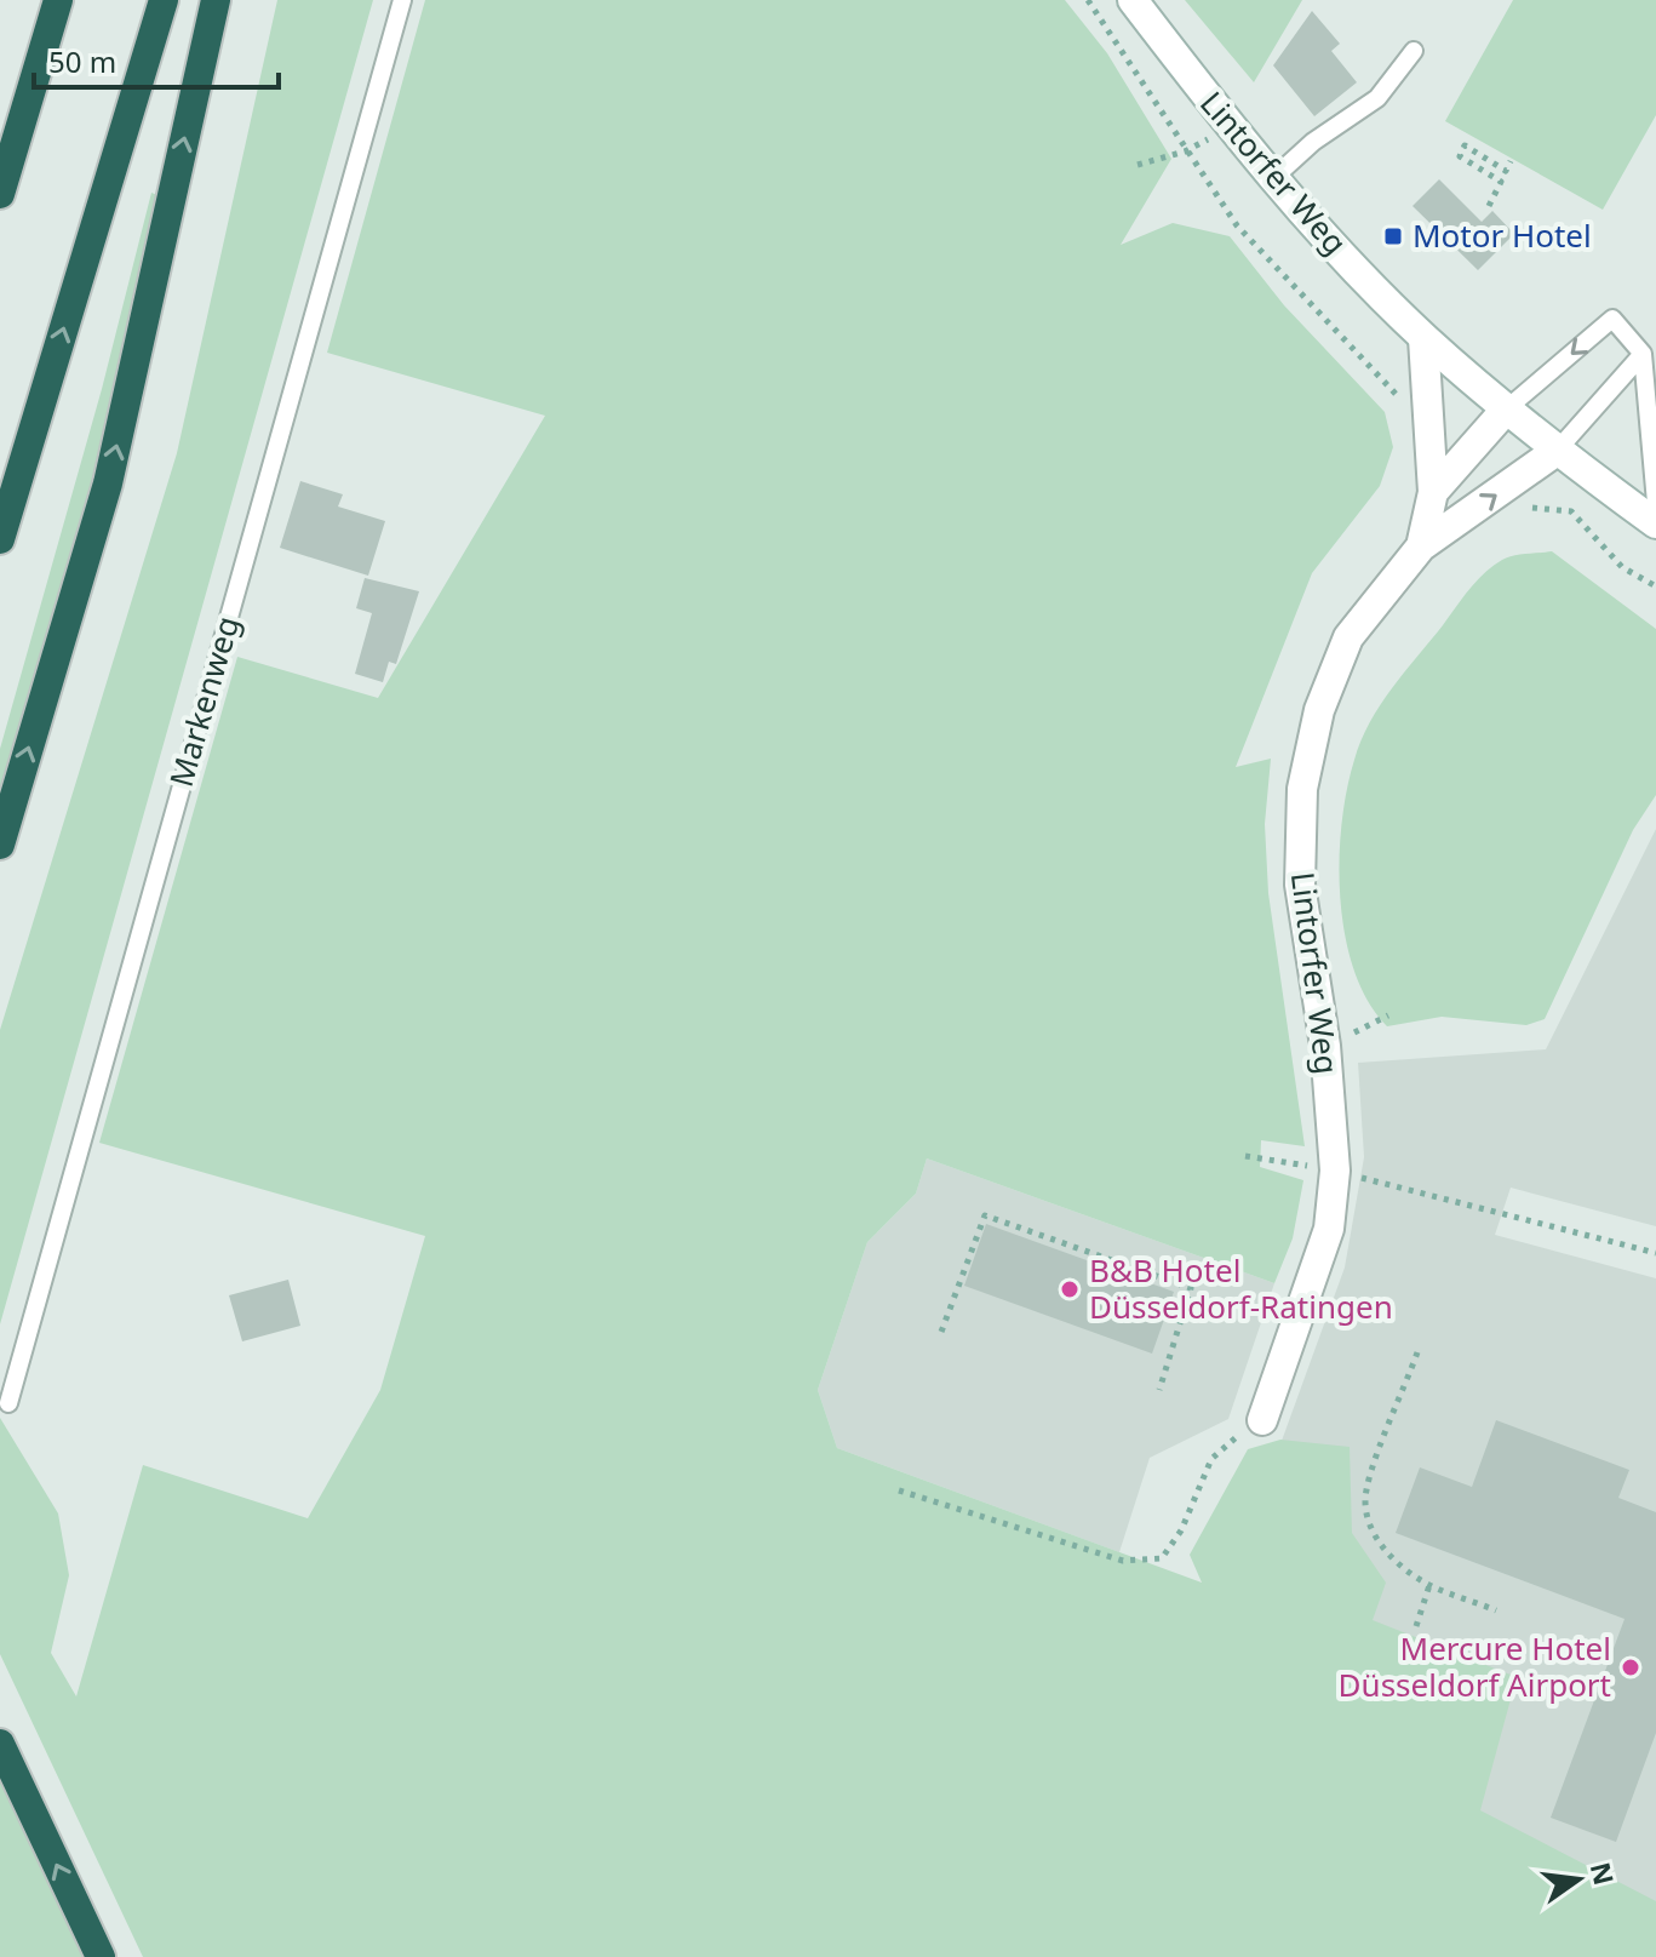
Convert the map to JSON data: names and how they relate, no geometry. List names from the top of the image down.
{
  "streets": {
    "street": ["Lintorfer Weg"],
    "lane": ["Markenweg"]
  },
  "places": {
    "transit": ["Motor Hotel"],
    "other": ["B&B Hotel Düsseldorf-Ratingen", "Mercure Hotel Düsseldorf Airport"]
  },
  "scale_bar": "50 m",
  "north": "right"
}
